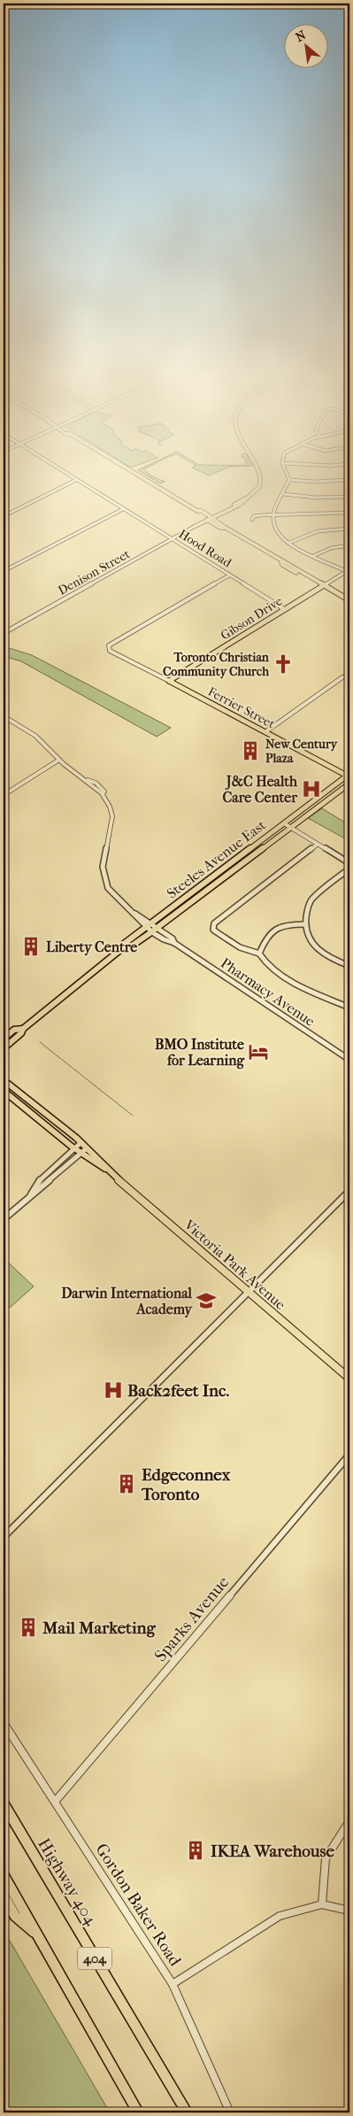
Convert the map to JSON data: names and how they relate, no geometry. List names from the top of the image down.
{
  "streets": {
    "highway": ["Highway 404", "404"],
    "main road": [
      "Denison Street",
      "Gibson Drive",
      "Ferrier Street",
      "Steeles Avenue East",
      "Victoria Park Avenue"
    ],
    "street": [
      "Hood Road",
      "Pharmacy Avenue",
      "Sparks Avenue",
      "Gordon Baker Road"
    ]
  },
  "crossings": [
    ["Hood Road", "Denison Street"],
    ["Hood Road", "Gibson Drive"],
    ["Hood Road", "Ferrier Street"],
    ["Gibson Drive", "Ferrier Street"],
    ["Ferrier Street", "Steeles Avenue East"],
    ["Steeles Avenue East", "Pharmacy Avenue"],
    ["Sparks Avenue", "Gordon Baker Road"]
  ],
  "places": {
    "church": ["Toronto Christian Community Church"],
    "building": [
      "New Century Plaza",
      "Liberty Centre",
      "Edgeconnex Toronto",
      "Mail Marketing",
      "IKEA Warehouse"
    ],
    "hospital": ["J&C Health Care Center", "Back2feet Inc."],
    "hotel": ["BMO Institute for Learning"],
    "school or university": ["Darwin International Academy"]
  },
  "north": "top left"
}
